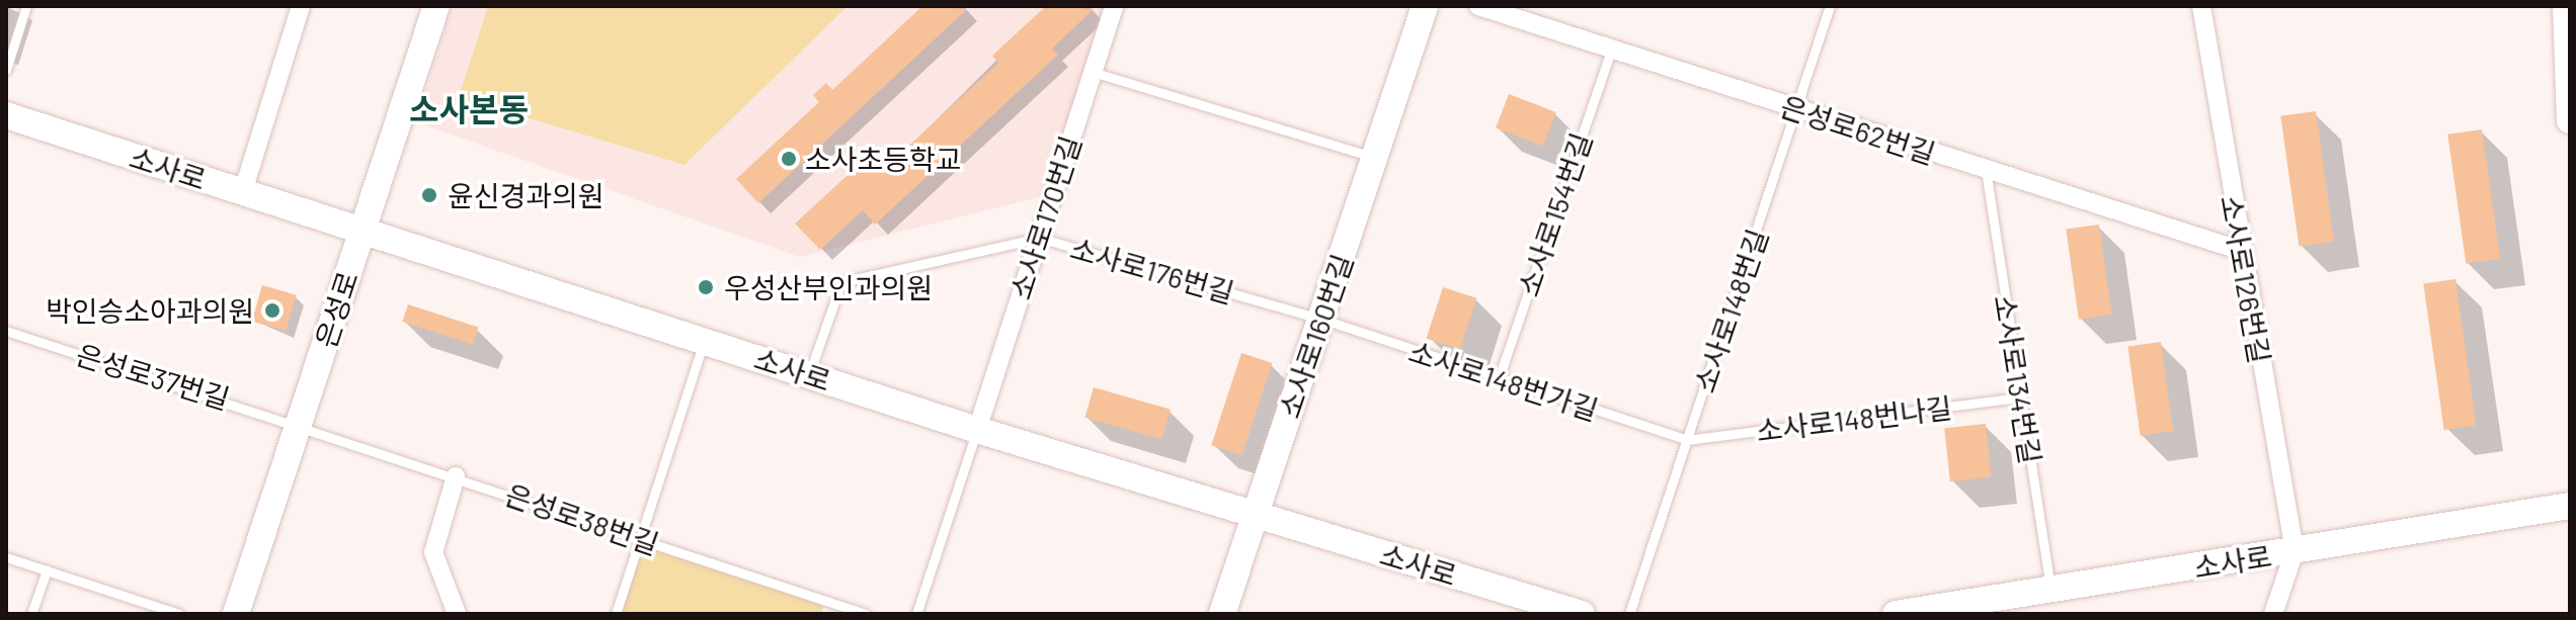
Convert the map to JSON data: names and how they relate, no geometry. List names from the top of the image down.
{
  "streets": {
    "street": [
      "은성로62번길",
      "소사로",
      "소사로170번길",
      "소사로126번길",
      "은성로",
      "소사로160번길"
    ],
    "lane": [
      "소사로154번길",
      "소사로176번길",
      "소사로148번길",
      "은성로37번길",
      "소사로134번길",
      "소사로148번가길",
      "소사로148번나길",
      "은성로38번길"
    ]
  },
  "crossings": [
    ["은성로62번길", "소사로154번길"],
    ["은성로62번길", "소사로126번길"],
    ["은성로62번길", "소사로148번길"],
    ["은성로62번길", "소사로134번길"],
    ["소사로", "소사로170번길"],
    ["소사로", "소사로176번길"],
    ["소사로", "소사로126번길"],
    ["소사로", "은성로"],
    ["소사로", "소사로160번길"],
    ["소사로", "소사로134번길"],
    ["소사로154번길", "소사로148번가길"],
    ["소사로170번길", "소사로176번길"],
    ["소사로176번길", "소사로160번길"],
    ["소사로176번길", "소사로148번가길"],
    ["은성로", "은성로37번길"],
    ["은성로", "은성로38번길"],
    ["소사로148번길", "소사로148번가길"],
    ["소사로148번길", "소사로148번나길"],
    ["소사로160번길", "소사로148번가길"],
    ["은성로37번길", "은성로38번길"],
    ["소사로134번길", "소사로148번나길"],
    ["소사로148번가길", "소사로148번나길"]
  ],
  "districts": ["소사본동"],
  "places": [
    "소사초등학교",
    "윤신경과의원",
    "우성산부인과의원",
    "박인승소아과의원"
  ]
}
